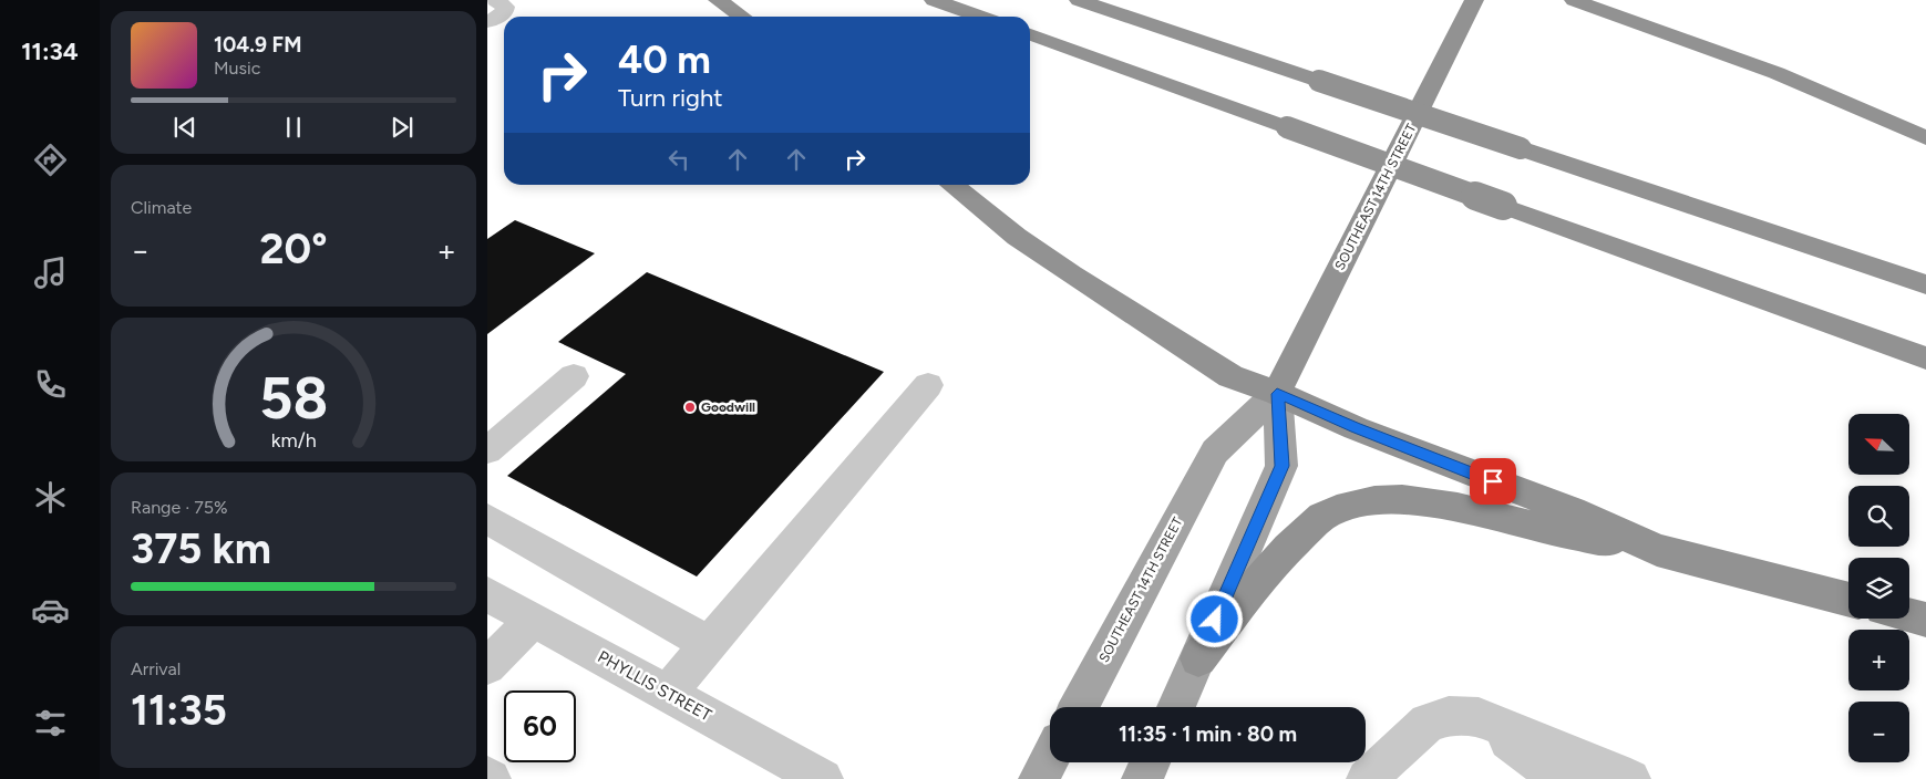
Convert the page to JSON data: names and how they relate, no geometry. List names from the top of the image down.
{
  "streets": {
    "highway": ["SOUTHEAST 14TH STREET"],
    "street": ["PHYLLIS STREET"]
  },
  "places": ["Goodwill"],
  "north": "top left",
  "page": {
    "tabs": "11:34",
    "turn": ["40 m", "Turn right"],
    "song": ["104.9 FM", "Music"],
    "tile": [
      "Climate",
      ["Range · 75%", "375 km"],
      ["Arrival", "11:35"]
    ],
    "heat": ["−", "20°", "+"],
    "map_buttons": ["+", "−"],
    "limit": "60",
    "trip": "11:35 · 1 min · 80 m",
    "gauge": ["58", "km/h"]
  }
}
